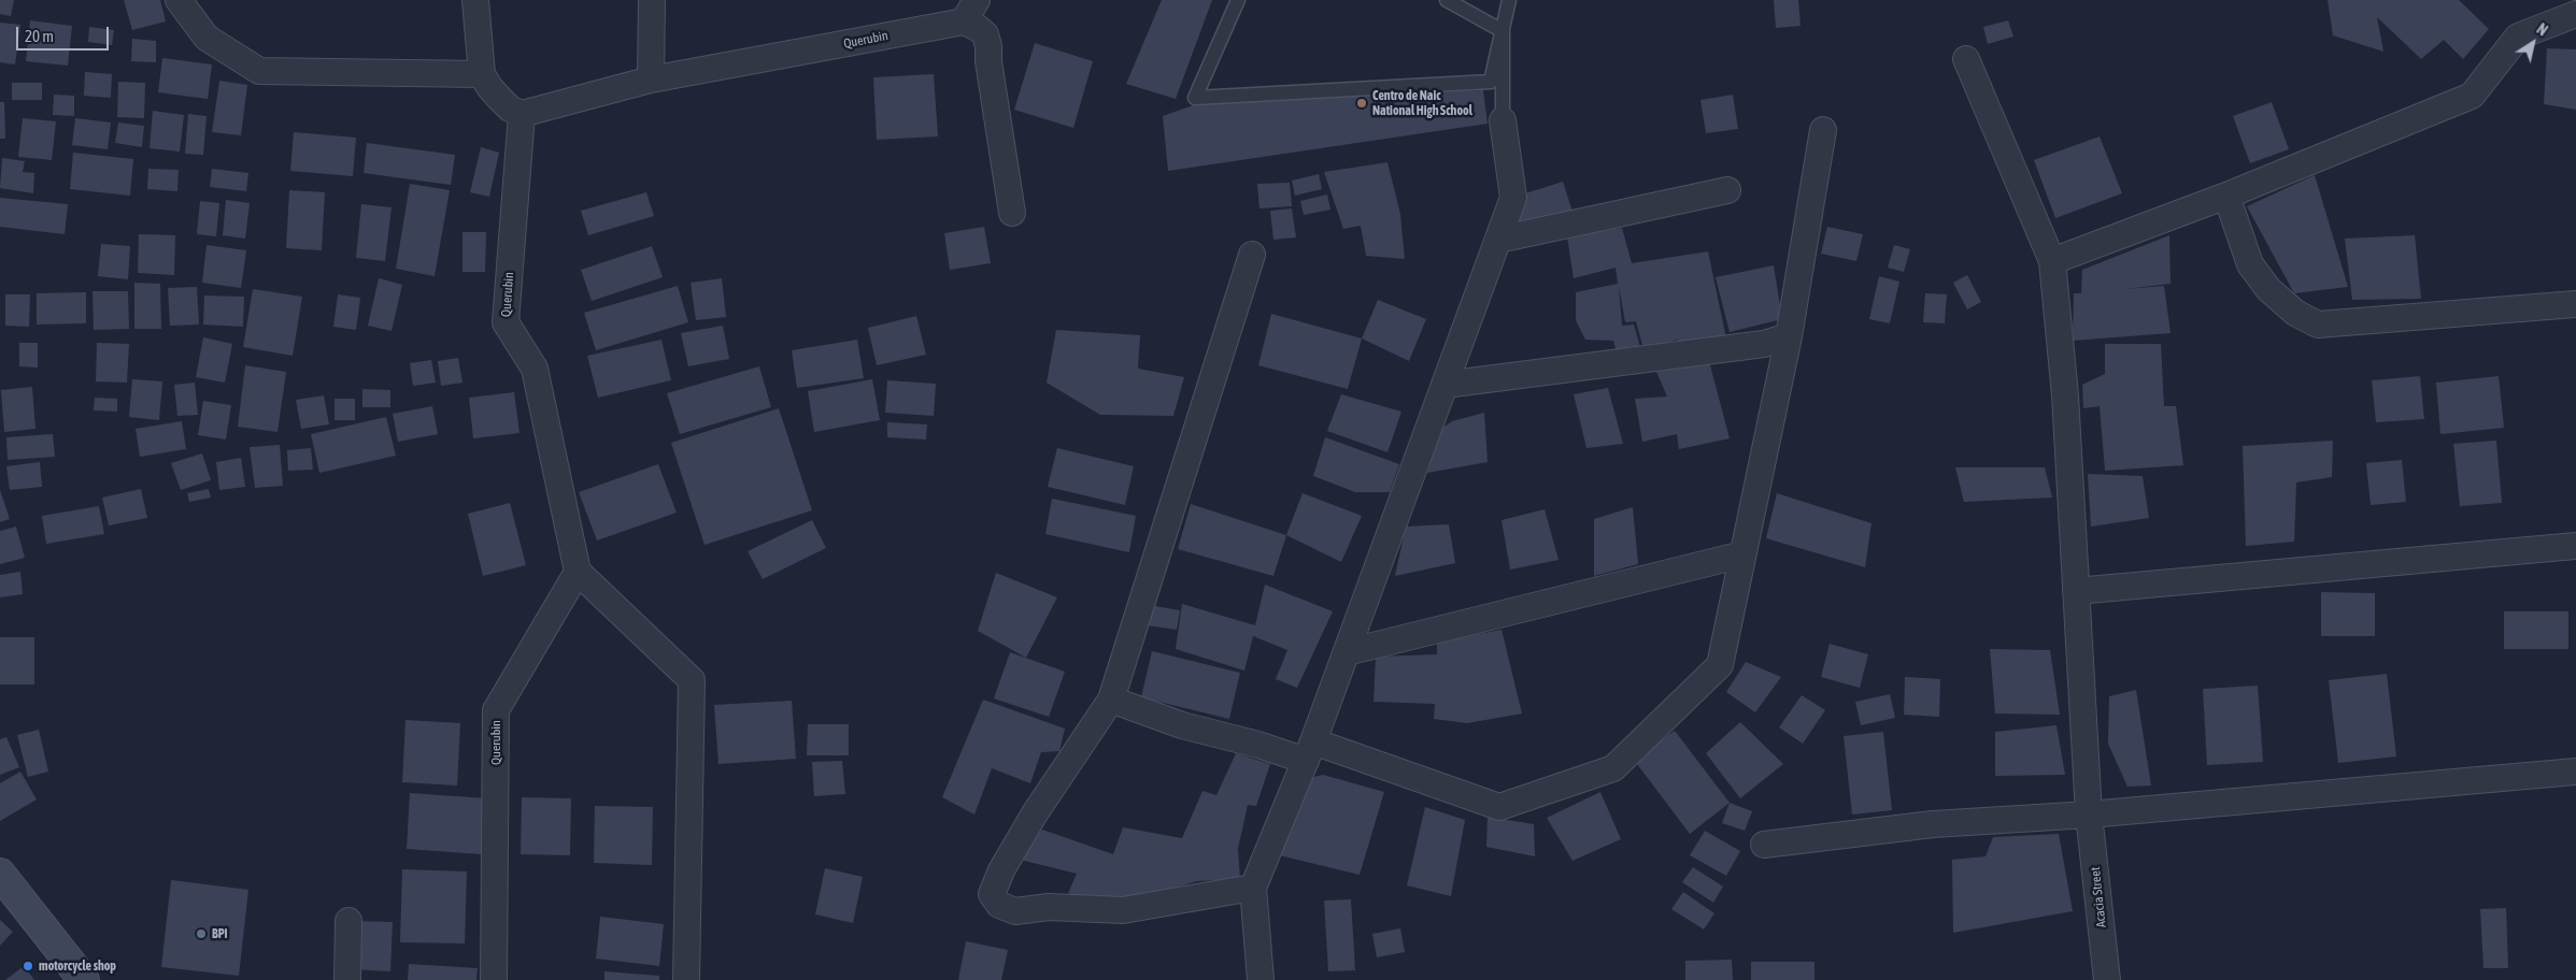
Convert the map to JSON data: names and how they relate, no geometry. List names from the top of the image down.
{
  "streets": {
    "street": ["Querubin", "Acacia Street"]
  },
  "places": ["Centro de Naic National High School", "BPI", "motorcycle shop"],
  "scale_bar": "20 m",
  "north": "top right"
}
